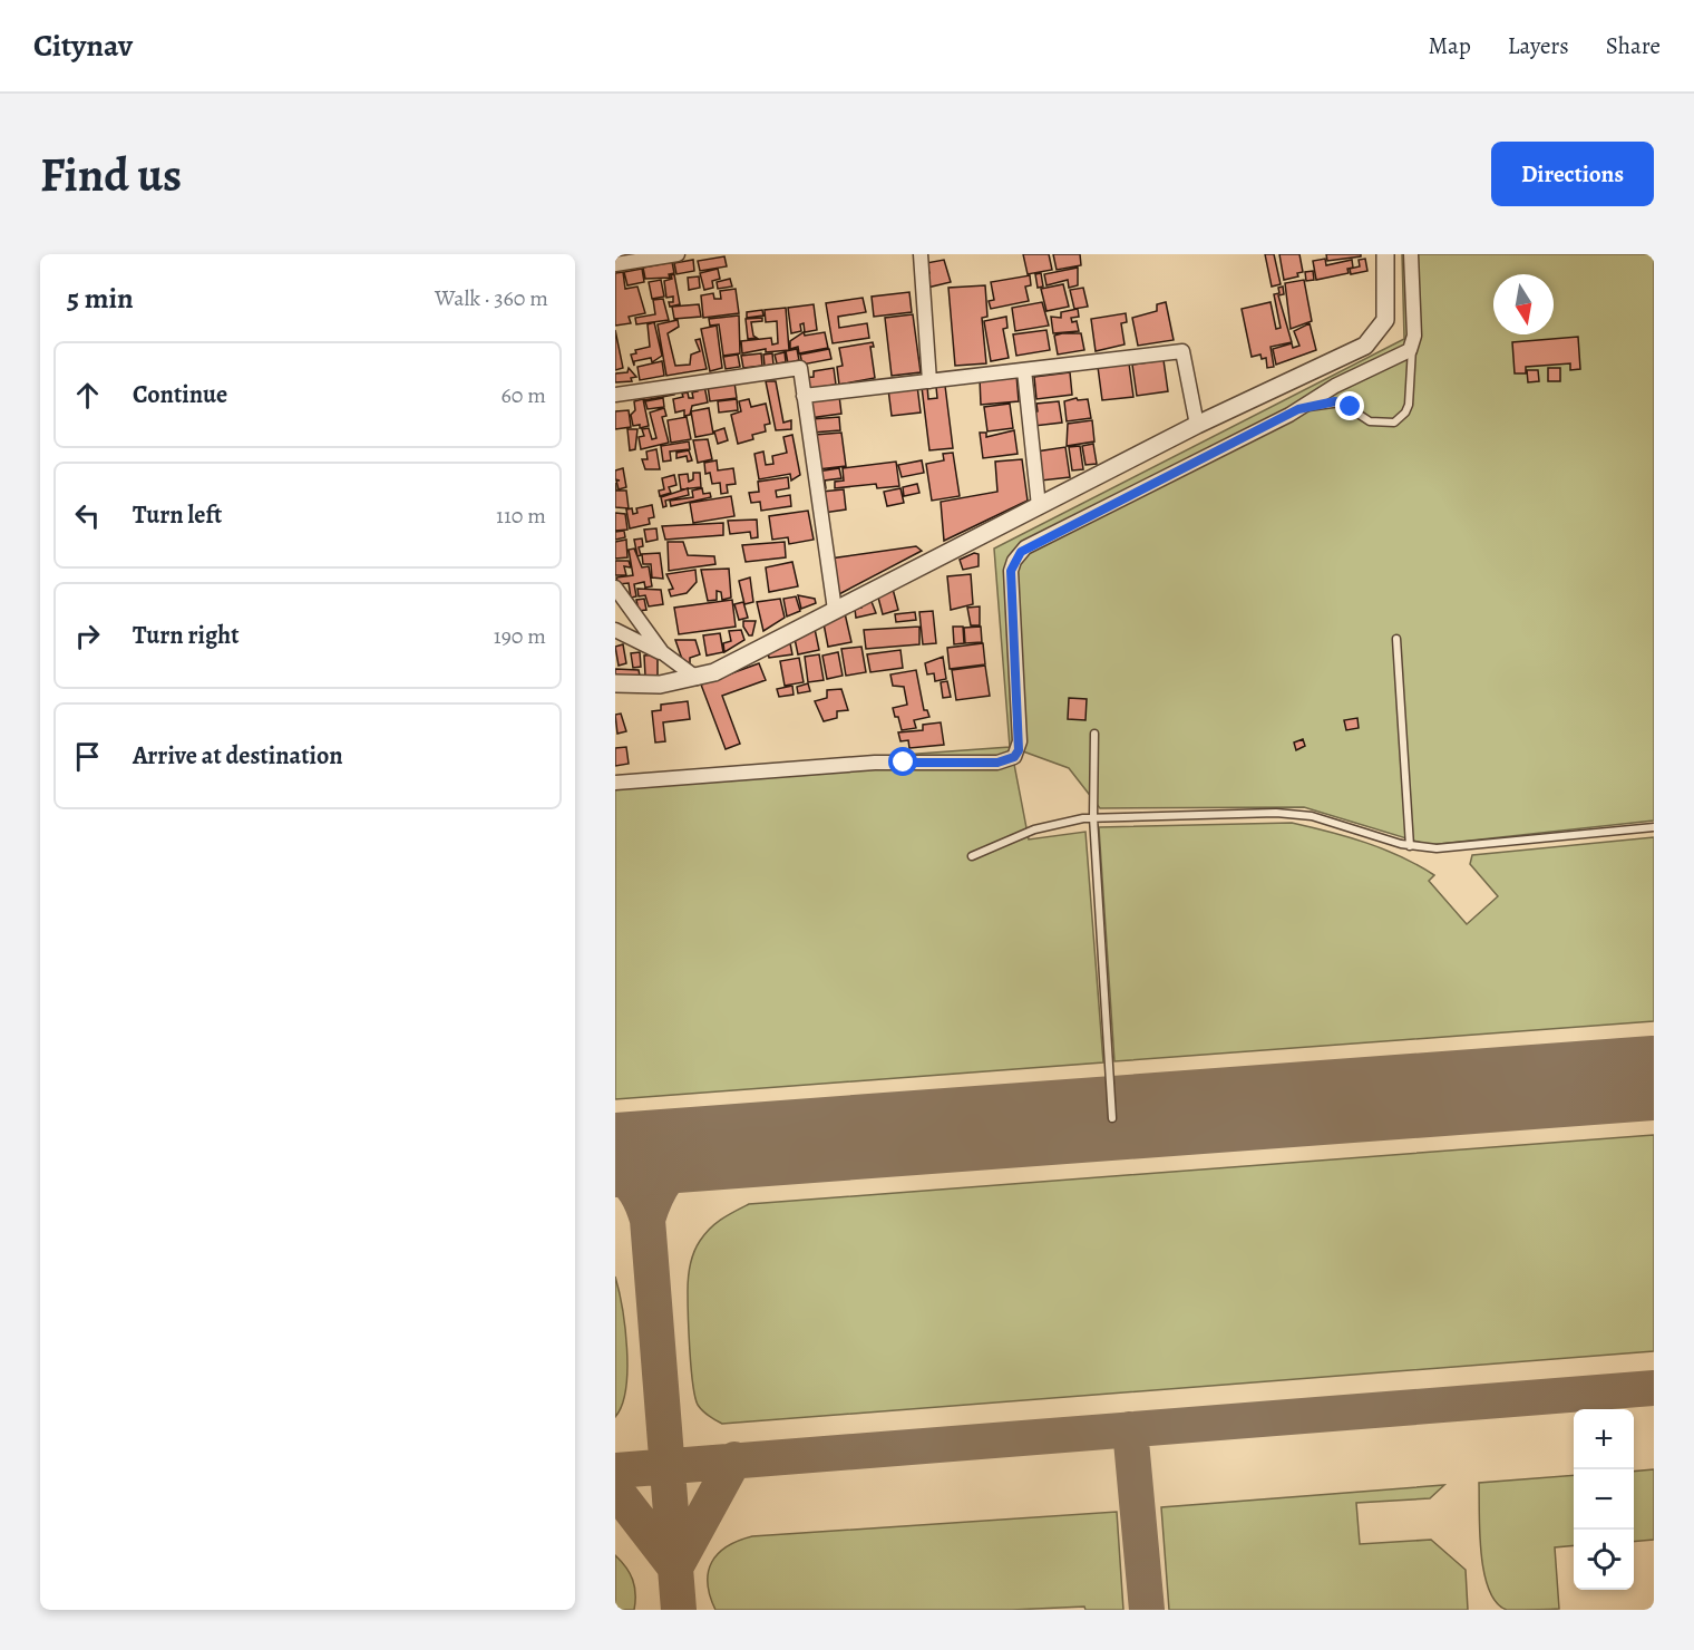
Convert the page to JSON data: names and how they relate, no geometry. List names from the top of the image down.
{
  "north": "bottom",
  "page": {
    "header": "Citynav",
    "nav": ["Map", "Layers", "Share"],
    "buttons": "Directions",
    "title": "Find us",
    "heading": ["5 min", "Walk · 360 m"],
    "list": [
      ["Continue", "60 m"],
      ["Turn left", "110 m"],
      ["Turn right", "190 m"],
      "Arrive at destination"
    ],
    "map_buttons": ["+", "−"]
  }
}
